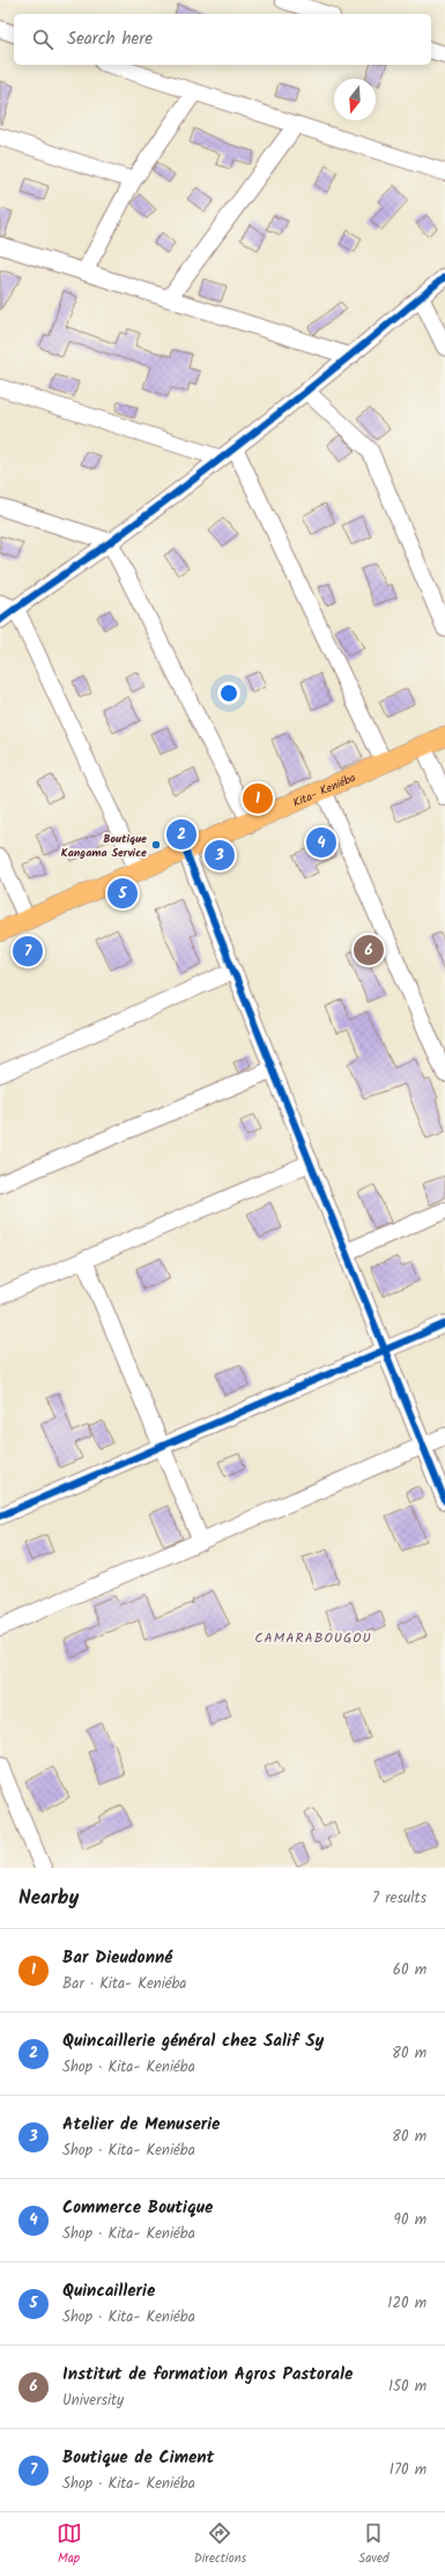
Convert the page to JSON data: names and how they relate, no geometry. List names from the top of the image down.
{
  "streets": {
    "main road": ["Kita- Keniéba"]
  },
  "districts": ["CAMARABOUGOU"],
  "places": ["Boutique Kangama Service"],
  "north": "bottom",
  "page": {
    "search": "Search here",
    "pins": [
      "1",
      "2",
      "4",
      "3",
      "5",
      "6",
      "7"
    ],
    "heading": ["Nearby", "7 results"],
    "list": [
      {
        "mark": "1",
        "name": "Bar Dieudonné",
        "note": "Bar · Kita- Keniéba",
        "value": "60 m"
      },
      {
        "mark": "2",
        "name": "Quincaillerie général chez Salif Sy",
        "note": "Shop · Kita- Keniéba",
        "value": "80 m"
      },
      {
        "mark": "3",
        "name": "Atelier de Menuserie",
        "note": "Shop · Kita- Keniéba",
        "value": "80 m"
      },
      {
        "mark": "4",
        "name": "Commerce Boutique",
        "note": "Shop · Kita- Keniéba",
        "value": "90 m"
      },
      {
        "mark": "5",
        "name": "Quincaillerie",
        "note": "Shop · Kita- Keniéba",
        "value": "120 m"
      },
      {
        "mark": "6",
        "name": "Institut de formation Agros Pastorale",
        "note": "University",
        "value": "150 m"
      },
      {
        "mark": "7",
        "name": "Boutique de Ciment",
        "note": "Shop · Kita- Keniéba",
        "value": "170 m"
      }
    ],
    "nav": ["Map", "Directions", "Saved"]
  }
}
